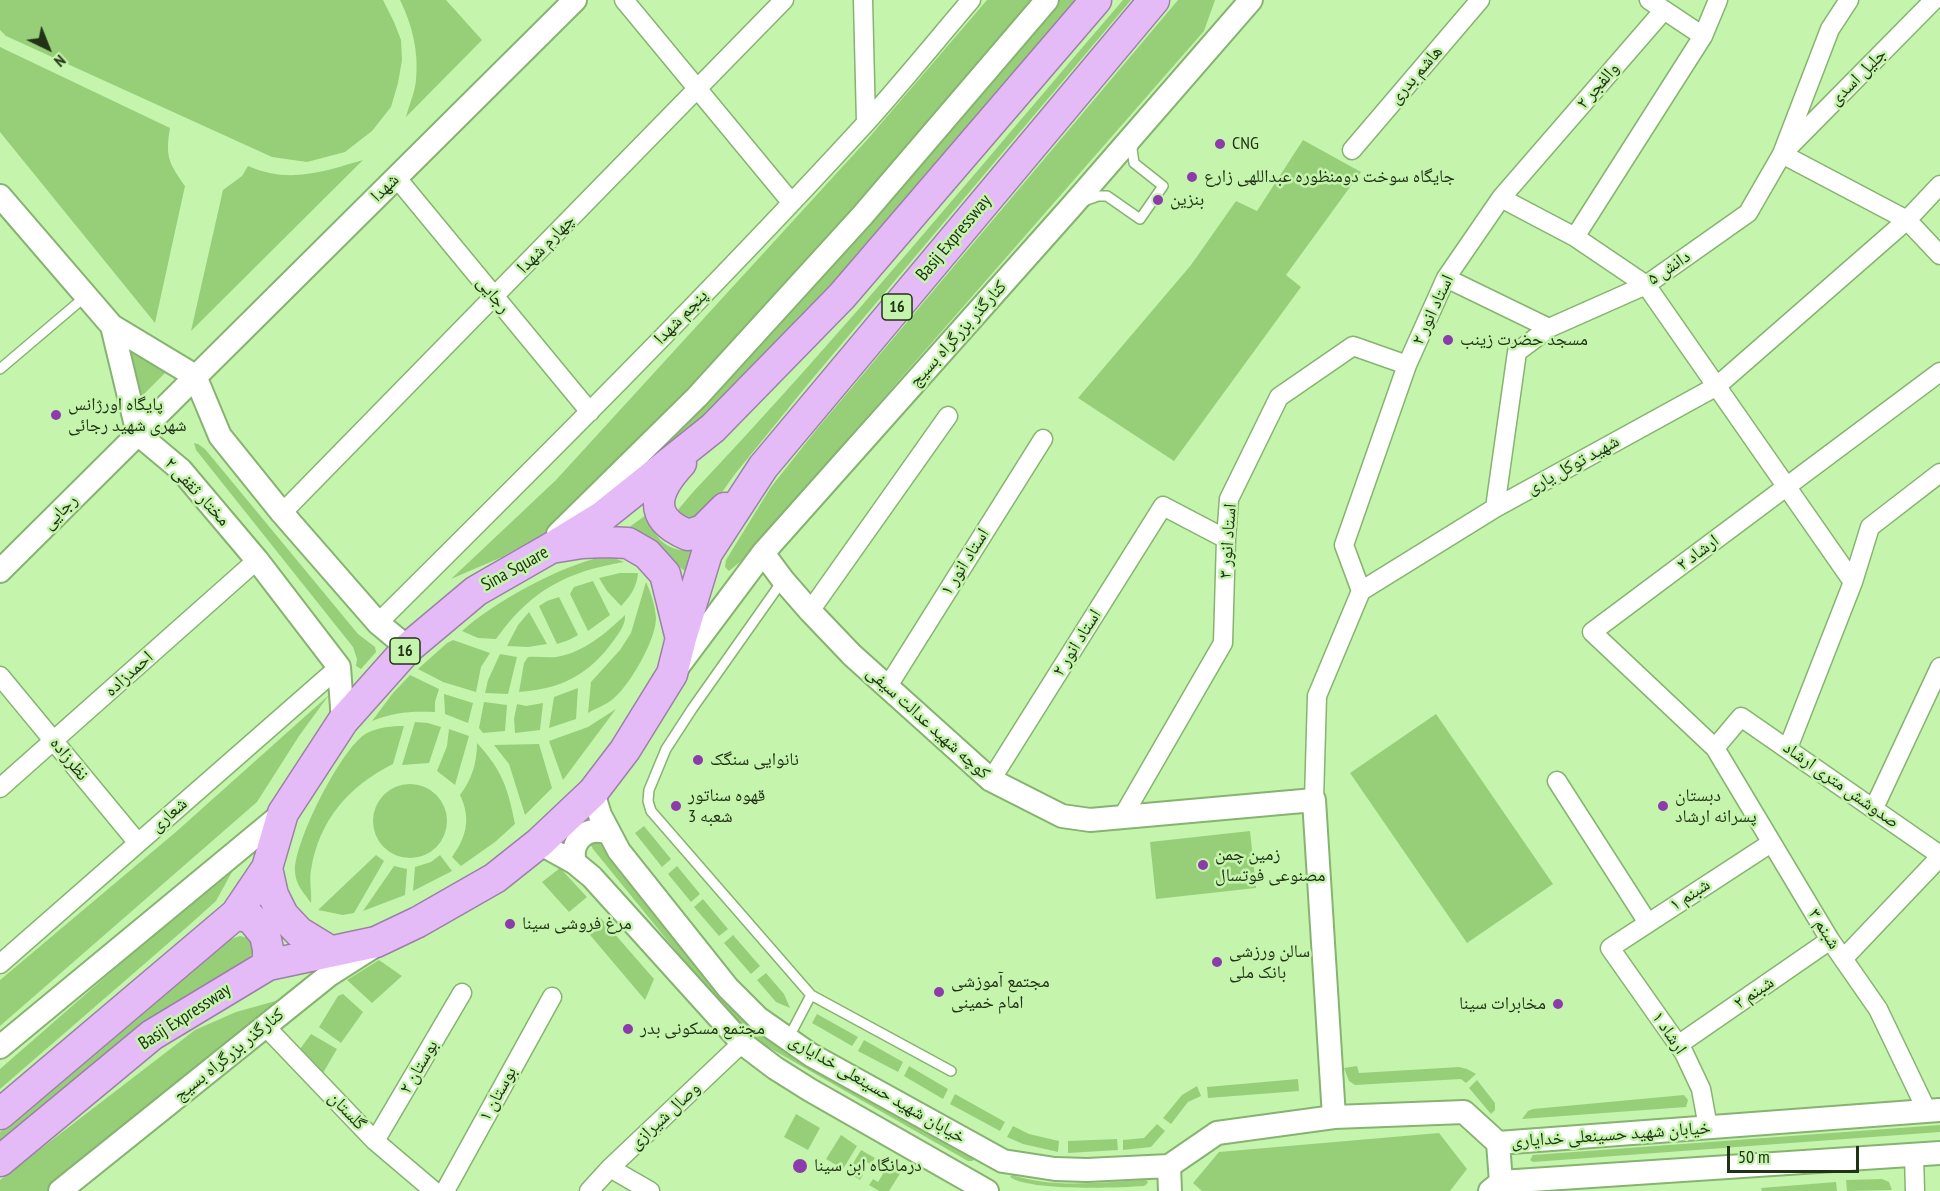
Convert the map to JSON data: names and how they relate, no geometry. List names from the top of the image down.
{
  "streets": {
    "highway": ["Basij Expressway", "16", "Sina Square"],
    "street": [
      "هاشم بدری",
      "جلیل اسدی",
      "والفجر ۲",
      "شهدا",
      "چهارم شهدا",
      "دانش ۵",
      "رجایی",
      "استاد انور ۲",
      "پنجم شهدا",
      "کنارگذر بزرگراه بسیج",
      "شهید توکل یاری",
      "مختار ثقفی ۲",
      "استاد انور ۳",
      "ارشاد ۲",
      "استاد انور ۱",
      "احمدزاده",
      "کوچه شهید عدالت سیفی",
      "نظرزاده",
      "صدوشش متری ارشاد",
      "شعاری",
      "شبنم ۱",
      "شبنم ۳",
      "شبنم ۲",
      "ارشاد ۱",
      "بوستان ۲",
      "خیابان شهید حسینعلی خدایاری",
      "بوستان ۱",
      "گلستان",
      "وصال شیرازی"
    ]
  },
  "crossings": [
    ["جلیل اسدی", "دانش ۵"],
    ["والفجر ۲", "استاد انور ۲"],
    ["شهدا", "رجایی"],
    ["Basij Expressway", "Sina Square"],
    ["چهارم شهدا", "رجایی"],
    ["دانش ۵", "شهید توکل یاری"],
    ["رجایی", "پنجم شهدا"],
    ["رجایی", "مختار ثقفی ۲"],
    ["16", "Sina Square"],
    ["استاد انور ۲", "شهید توکل یاری"],
    ["استاد انور ۲", "استاد انور ۳"],
    ["استاد انور ۲", "کوچه شهید عدالت سیفی"],
    ["کنارگذر بزرگراه بسیج", "Sina Square"],
    ["کنارگذر بزرگراه بسیج", "کوچه شهید عدالت سیفی"],
    ["کنارگذر بزرگراه بسیج", "گلستان"],
    ["مختار ثقفی ۲", "احمدزاده"],
    ["مختار ثقفی ۲", "شعاری"],
    ["استاد انور ۳", "کوچه شهید عدالت سیفی"],
    ["ارشاد ۲", "صدوشش متری ارشاد"],
    ["ارشاد ۲", "شبنم ۳"],
    ["استاد انور ۱", "کوچه شهید عدالت سیفی"],
    ["Sina Square", "خیابان شهید حسینعلی خدایاری"],
    ["احمدزاده", "نظرزاده"],
    ["نظرزاده", "شعاری"],
    ["صدوشش متری ارشاد", "شبنم ۳"],
    ["شبنم ۱", "شبنم ۳"],
    ["شبنم ۱", "ارشاد ۱"],
    ["شبنم ۳", "شبنم ۲"],
    ["شبنم ۳", "خیابان شهید حسینعلی خدایاری"],
    ["شبنم ۲", "ارشاد ۱"],
    ["ارشاد ۱", "خیابان شهید حسینعلی خدایاری"],
    ["بوستان ۲", "گلستان"],
    ["خیابان شهید حسینعلی خدایاری", "وصال شیرازی"]
  ],
  "places": [
    "CNG",
    "جایگاه سوخت دومنظوره عبداللهی زارع",
    "بنزین",
    "مسجد حضرت زینب",
    "پایگاه اورژانس شهری شهید رجائی",
    "نانوایی سنگک",
    "قهوه سناتور شعبه 3",
    "دبستان پسرانه ارشاد",
    "زمین چمن مصنوعی فوتسال",
    "مرغ فروشی سینا",
    "سالن ورزشی بانک ملی",
    "مجتمع آموزشی امام خمینی",
    "مخابرات سینا",
    "مجتمع مسکونی بدر",
    "درمانگاه ابن سینا"
  ],
  "scale_bar": "50 m",
  "north": "bottom right"
}
